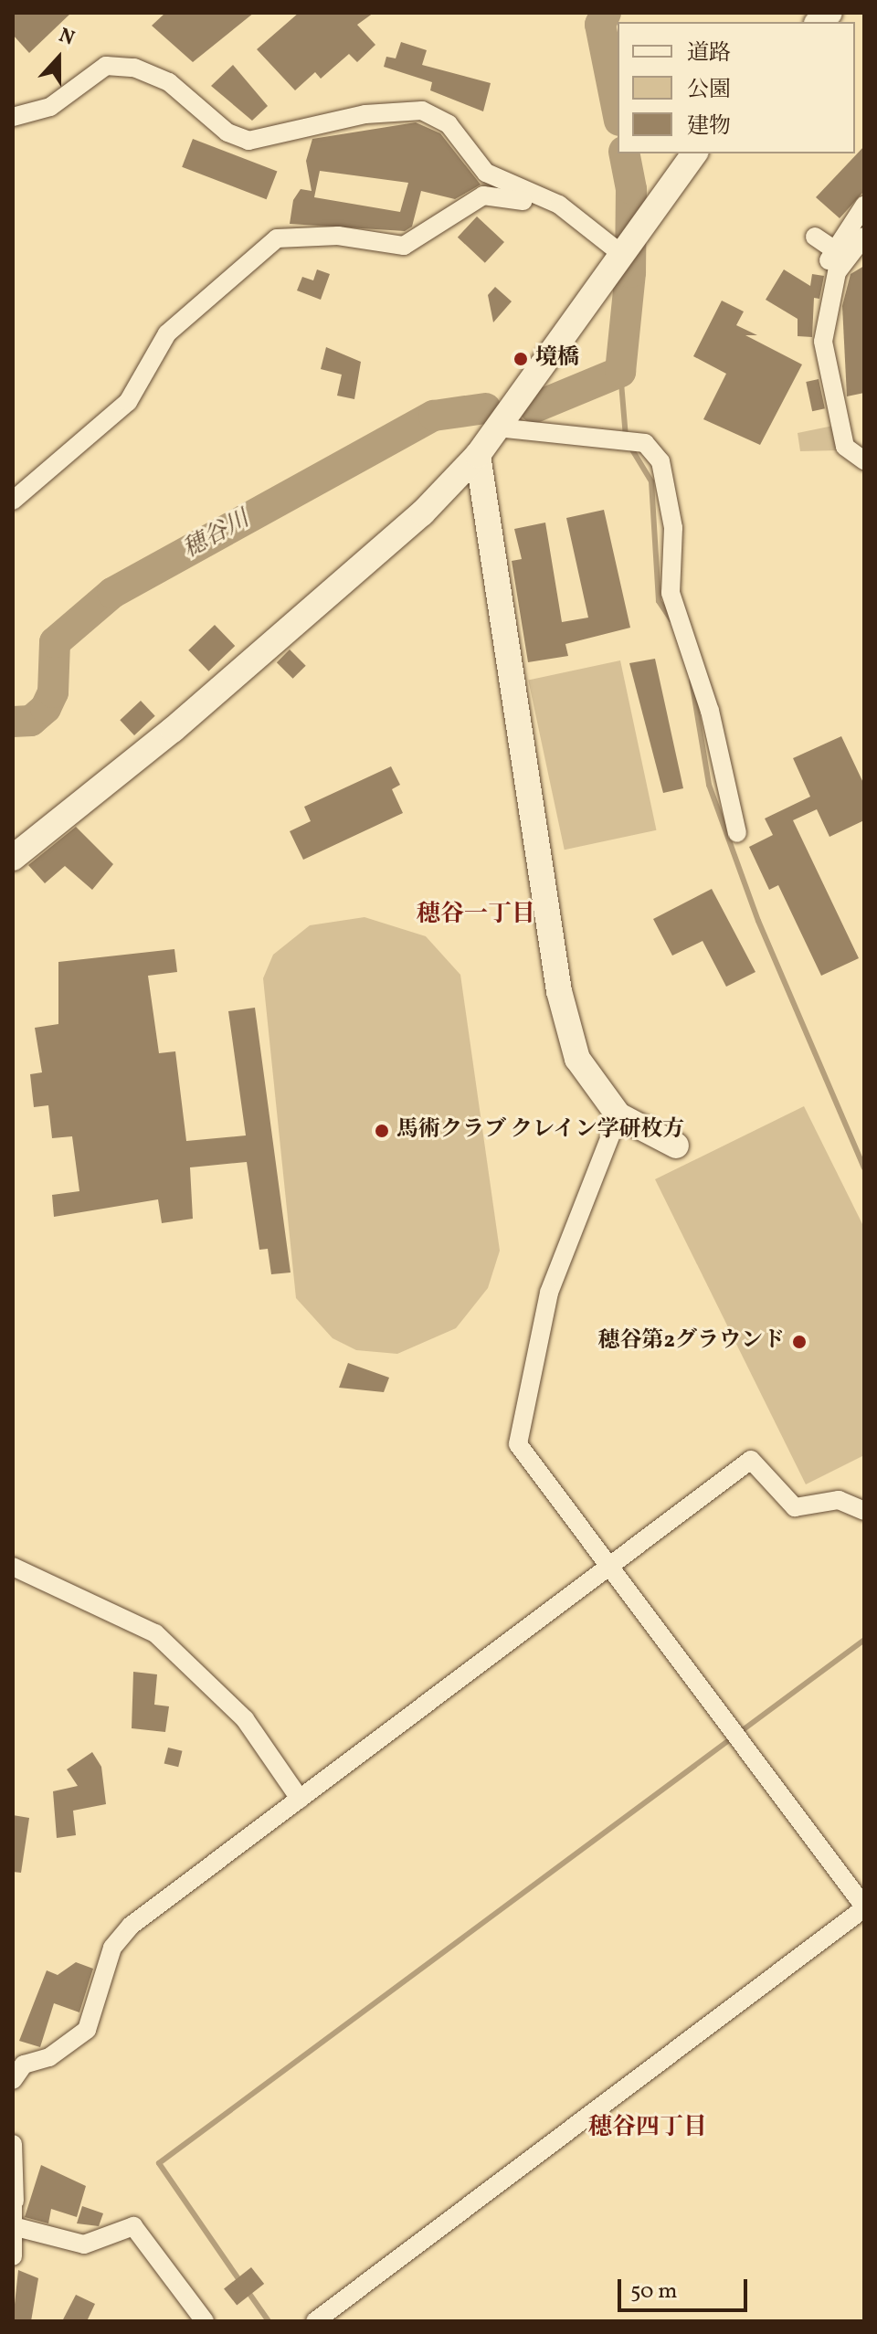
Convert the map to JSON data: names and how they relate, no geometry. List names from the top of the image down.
{
  "districts": ["穂谷一丁目", "穂谷四丁目"],
  "water": ["穂谷川"],
  "places": ["境橋", "馬術クラブ クレイン学研枚方", "穂谷第2グラウンド"],
  "legend": ["道路", "公園", "建物"],
  "scale_bar": "50 m",
  "north": "top"
}
